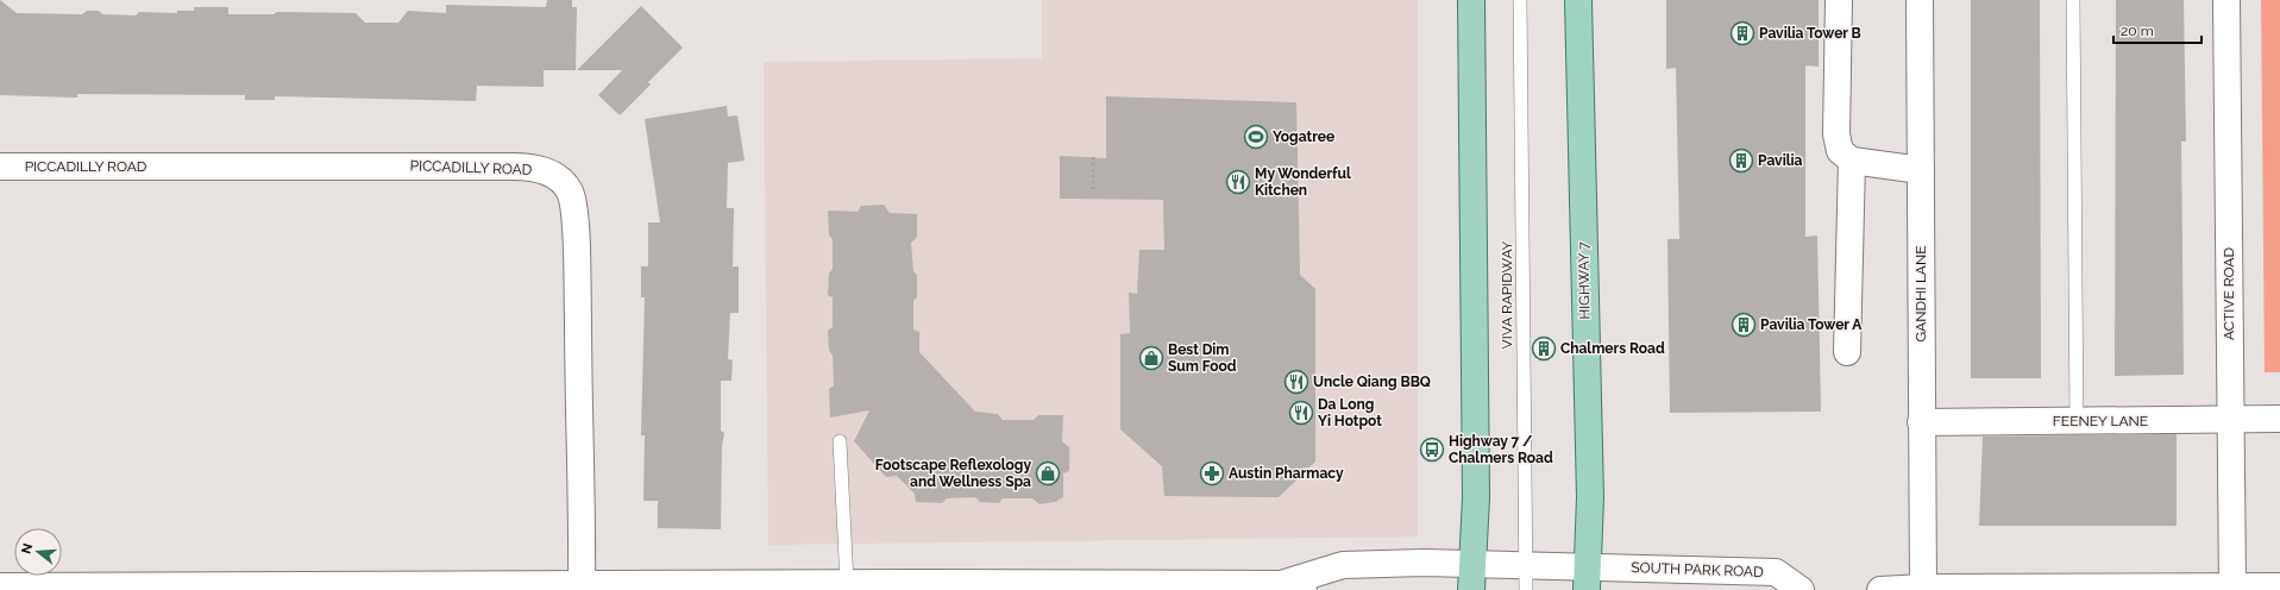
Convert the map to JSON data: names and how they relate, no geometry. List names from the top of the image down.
{
  "streets": {
    "main road": ["HIGHWAY 7"],
    "street": [
      "PICCADILLY ROAD",
      "GANDHI LANE",
      "ACTIVE ROAD",
      "FEENEY LANE",
      "SOUTH PARK ROAD"
    ],
    "lane": ["VIVA RAPIDWAY"]
  },
  "crossings": [
    ["HIGHWAY 7", "SOUTH PARK ROAD"],
    ["GANDHI LANE", "FEENEY LANE"],
    ["ACTIVE ROAD", "FEENEY LANE"]
  ],
  "places": {
    "building": [
      "Pavilia Tower B",
      "Pavilia",
      "Pavilia Tower A",
      "Chalmers Road"
    ],
    "sports": ["Yogatree"],
    "restaurant": ["My Wonderful Kitchen", "Uncle Qiang BBQ", "Da Long Yi Hotpot"],
    "shop": ["Best Dim Sum Food", "Footscape Reflexology and Wellness Spa"],
    "bus stop": ["Highway 7 / Chalmers Road"],
    "pharmacy": ["Austin Pharmacy"]
  },
  "scale_bar": "20 m",
  "north": "left"
}
